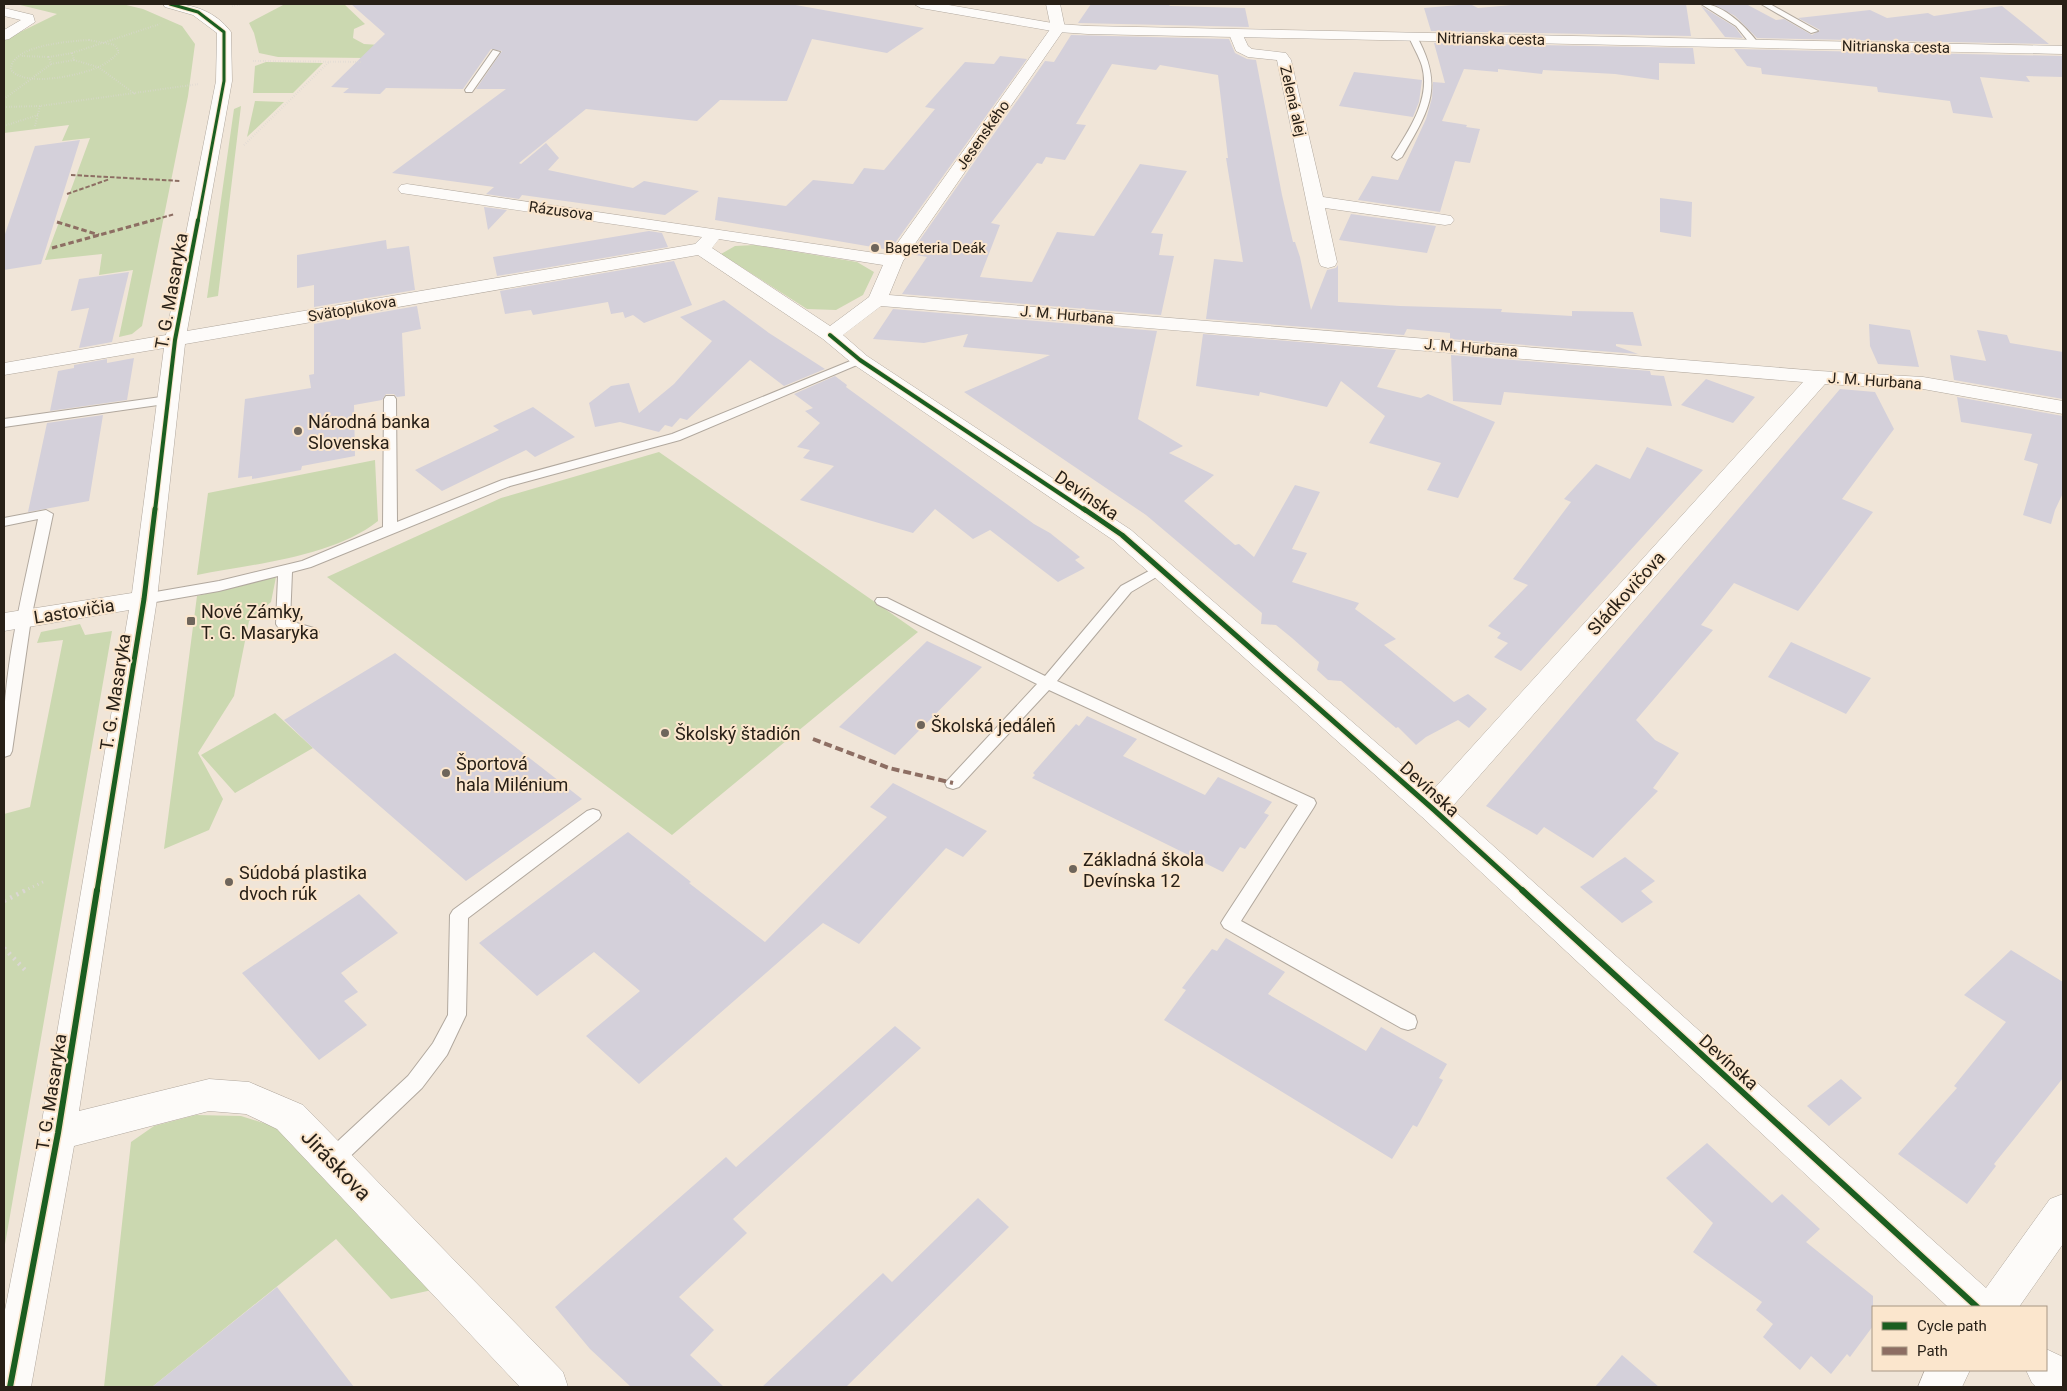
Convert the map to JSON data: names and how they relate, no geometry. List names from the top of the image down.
{
  "streets": {
    "street": [
      "Nitrianska cesta",
      "Zelená alej",
      "Jesenského",
      "Rázusova",
      "T. G. Masaryka",
      "Svätoplukova",
      "J. M. Hurbana",
      "Devínska",
      "Sládkovičova",
      "Lastovičia",
      "Jiráskova"
    ]
  },
  "crossings": [
    ["Nitrianska cesta", "Zelená alej"],
    ["Nitrianska cesta", "Jesenského"],
    ["Jesenského", "Rázusova"],
    ["Jesenského", "J. M. Hurbana"],
    ["T. G. Masaryka", "Svätoplukova"],
    ["T. G. Masaryka", "Lastovičia"],
    ["T. G. Masaryka", "Jiráskova"],
    ["Svätoplukova", "Devínska"],
    ["J. M. Hurbana", "Sládkovičova"],
    ["Devínska", "Sládkovičova"]
  ],
  "places": {
    "other": [
      "Bageteria Deák",
      "Národná banka Slovenska",
      "Školská jedáleň",
      "Školský štadión",
      "Športová hala Milénium",
      "Základná škola Devínska 12",
      "Súdobá plastika dvoch rúk"
    ],
    "transit": ["Nové Zámky, T. G. Masaryka"]
  },
  "legend": ["Cycle path", "Path"]
}
